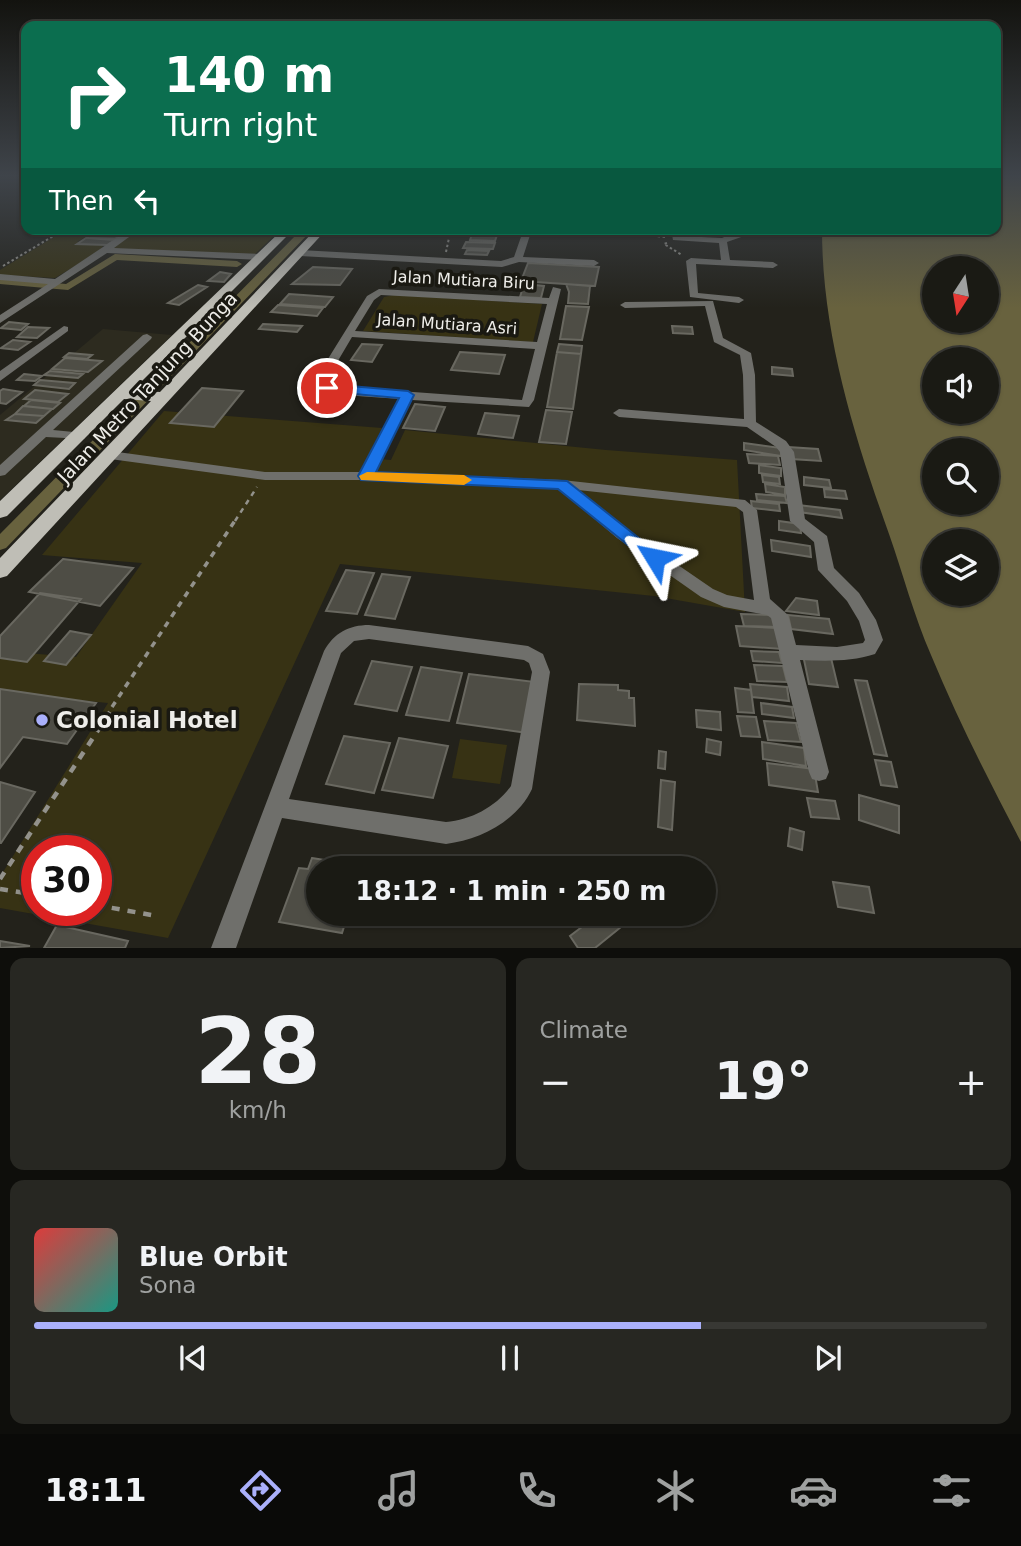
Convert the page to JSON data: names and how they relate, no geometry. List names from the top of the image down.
{
  "streets": {
    "main road": ["Jalan Metro Tanjung Bunga"],
    "street": ["Jalan Mutiara Biru", "Jalan Mutiara Asri"]
  },
  "crossings": [
    ["Jalan Mutiara Biru", "Jalan Mutiara Asri"]
  ],
  "places": ["Colonial Hotel"],
  "north": "bottom",
  "page": {
    "turn": ["140 m", "Turn right"],
    "then": "Then",
    "limit": "30",
    "trip": "18:12 · 1 min · 250 m",
    "tile": [
      ["28", "km/h"],
      "Climate"
    ],
    "heat": ["−", "19°", "+"],
    "song": ["Blue Orbit", "Sona"],
    "tabs": "18:11"
  }
}
